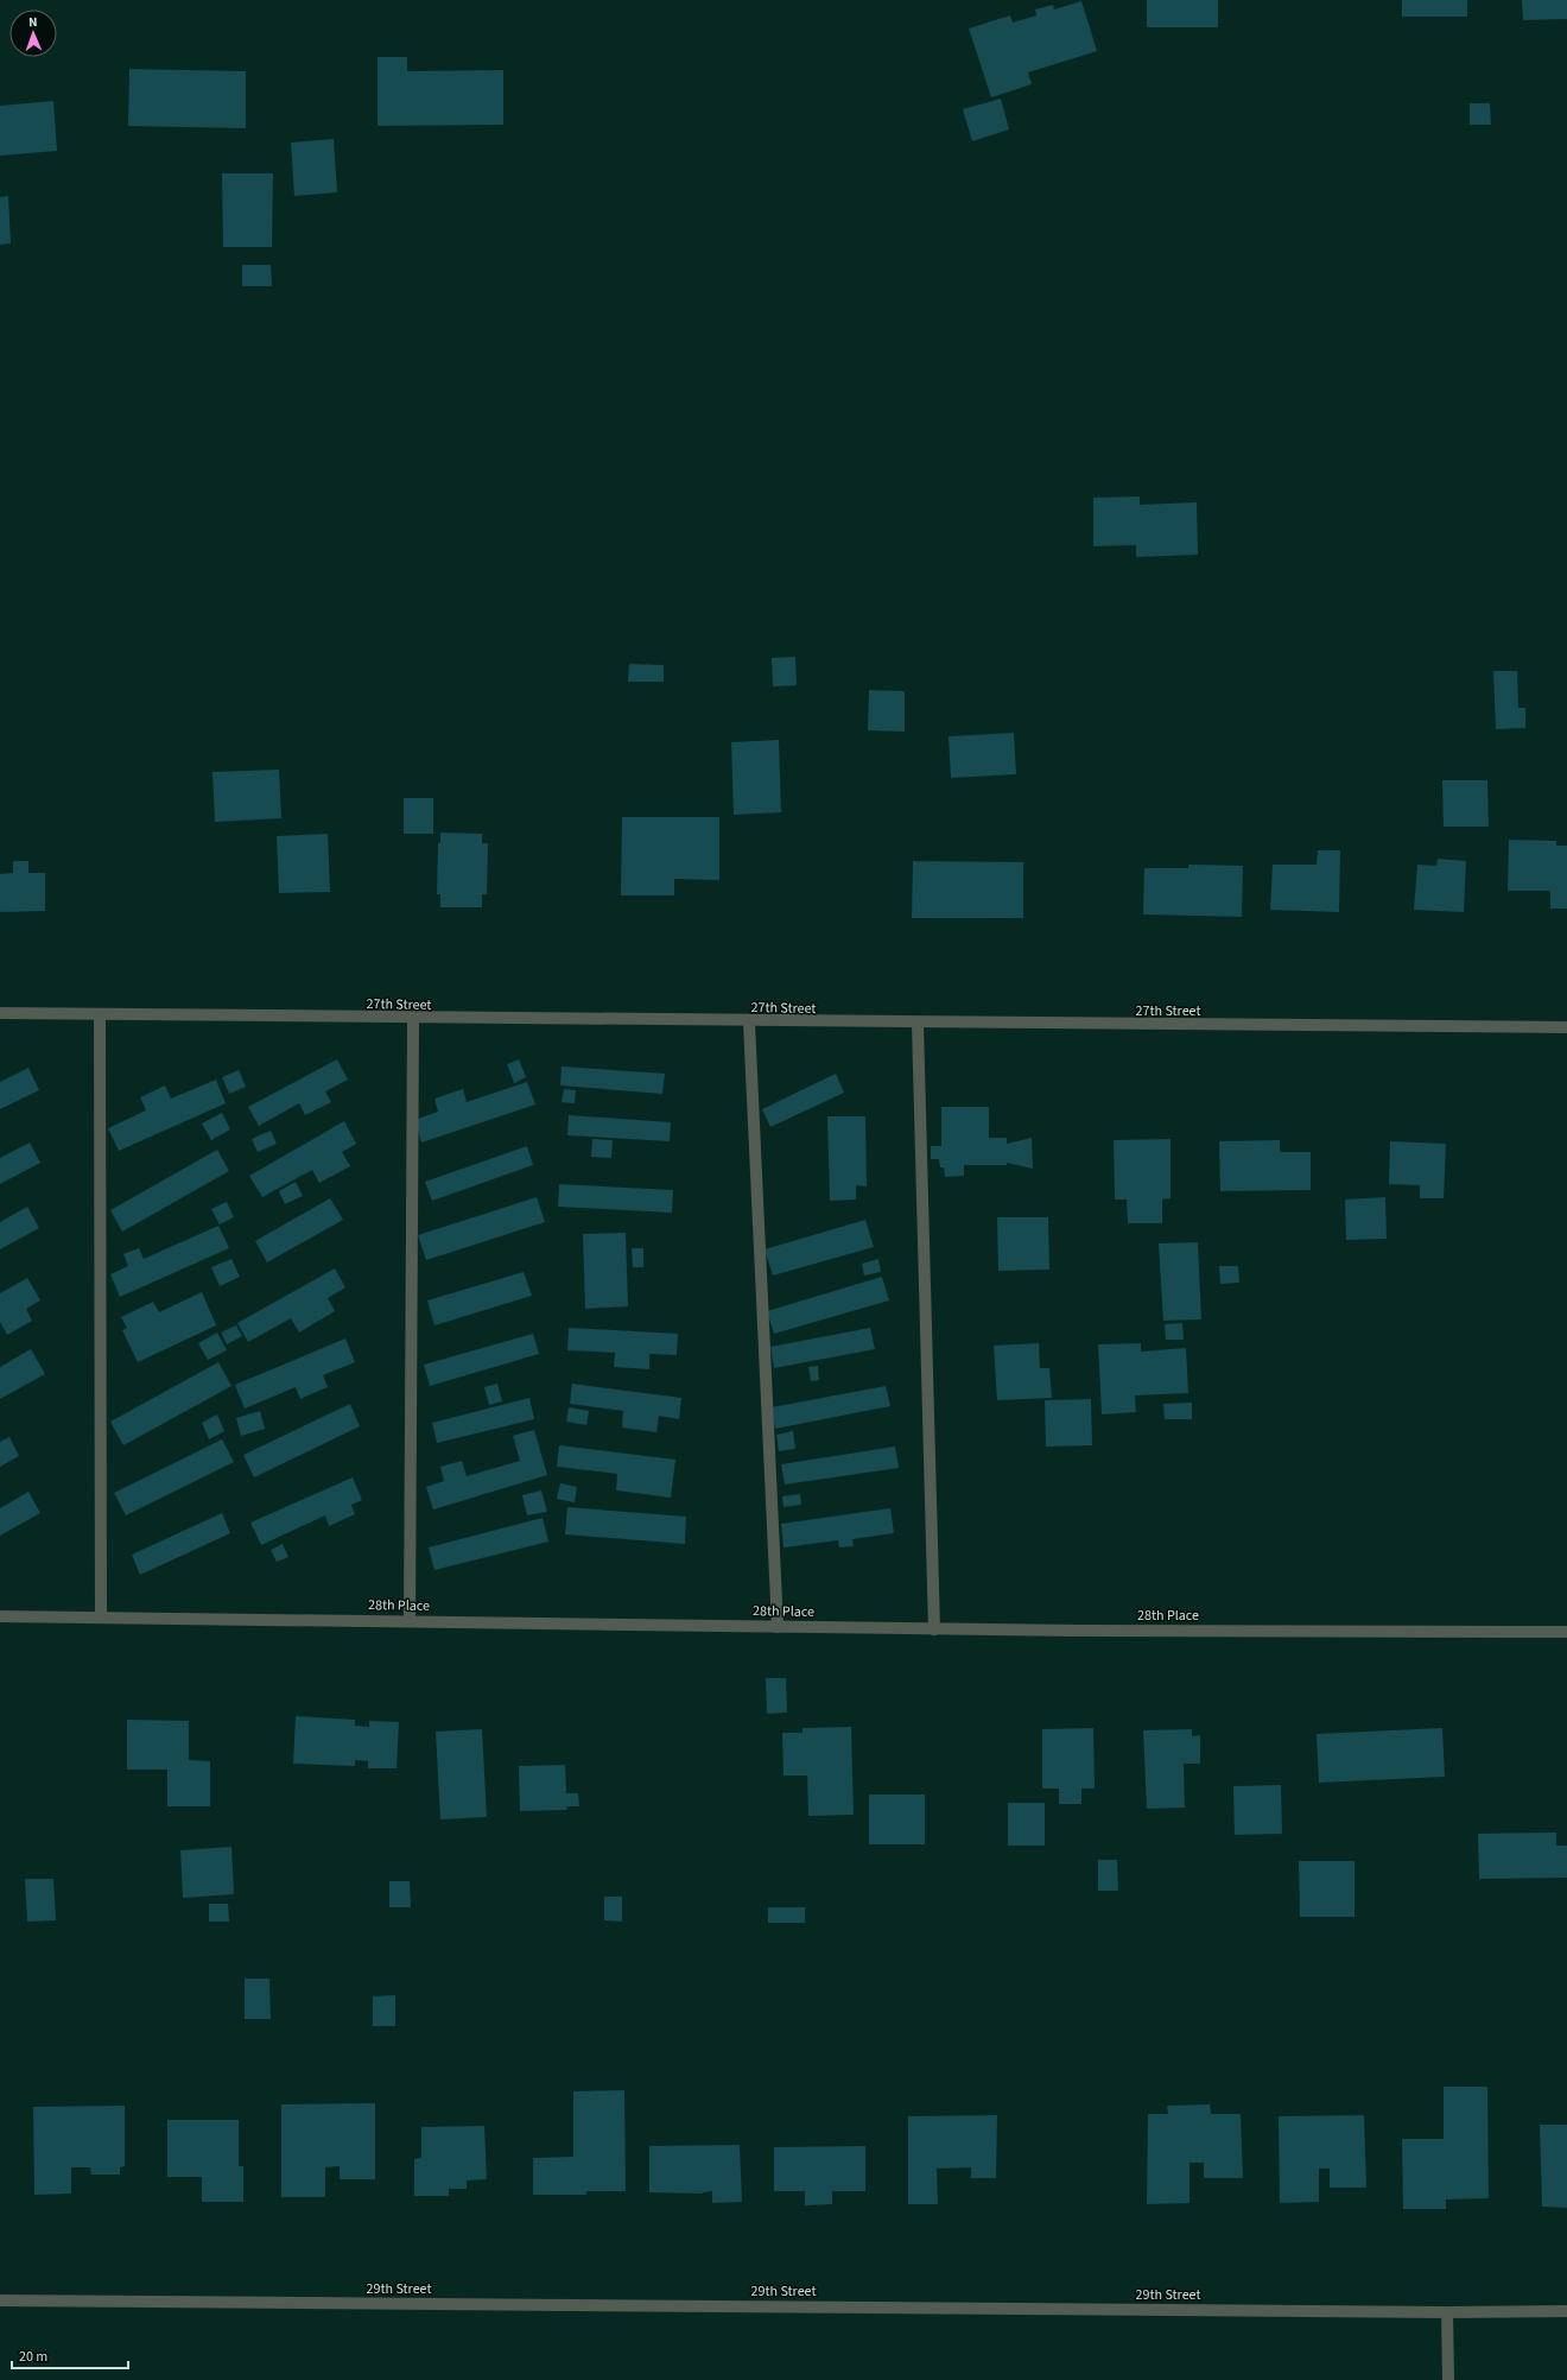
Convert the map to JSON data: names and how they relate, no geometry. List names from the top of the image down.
{
  "streets": {
    "street": ["27th Street", "28th Place", "29th Street"]
  },
  "scale_bar": "20 m",
  "north": "top"
}
